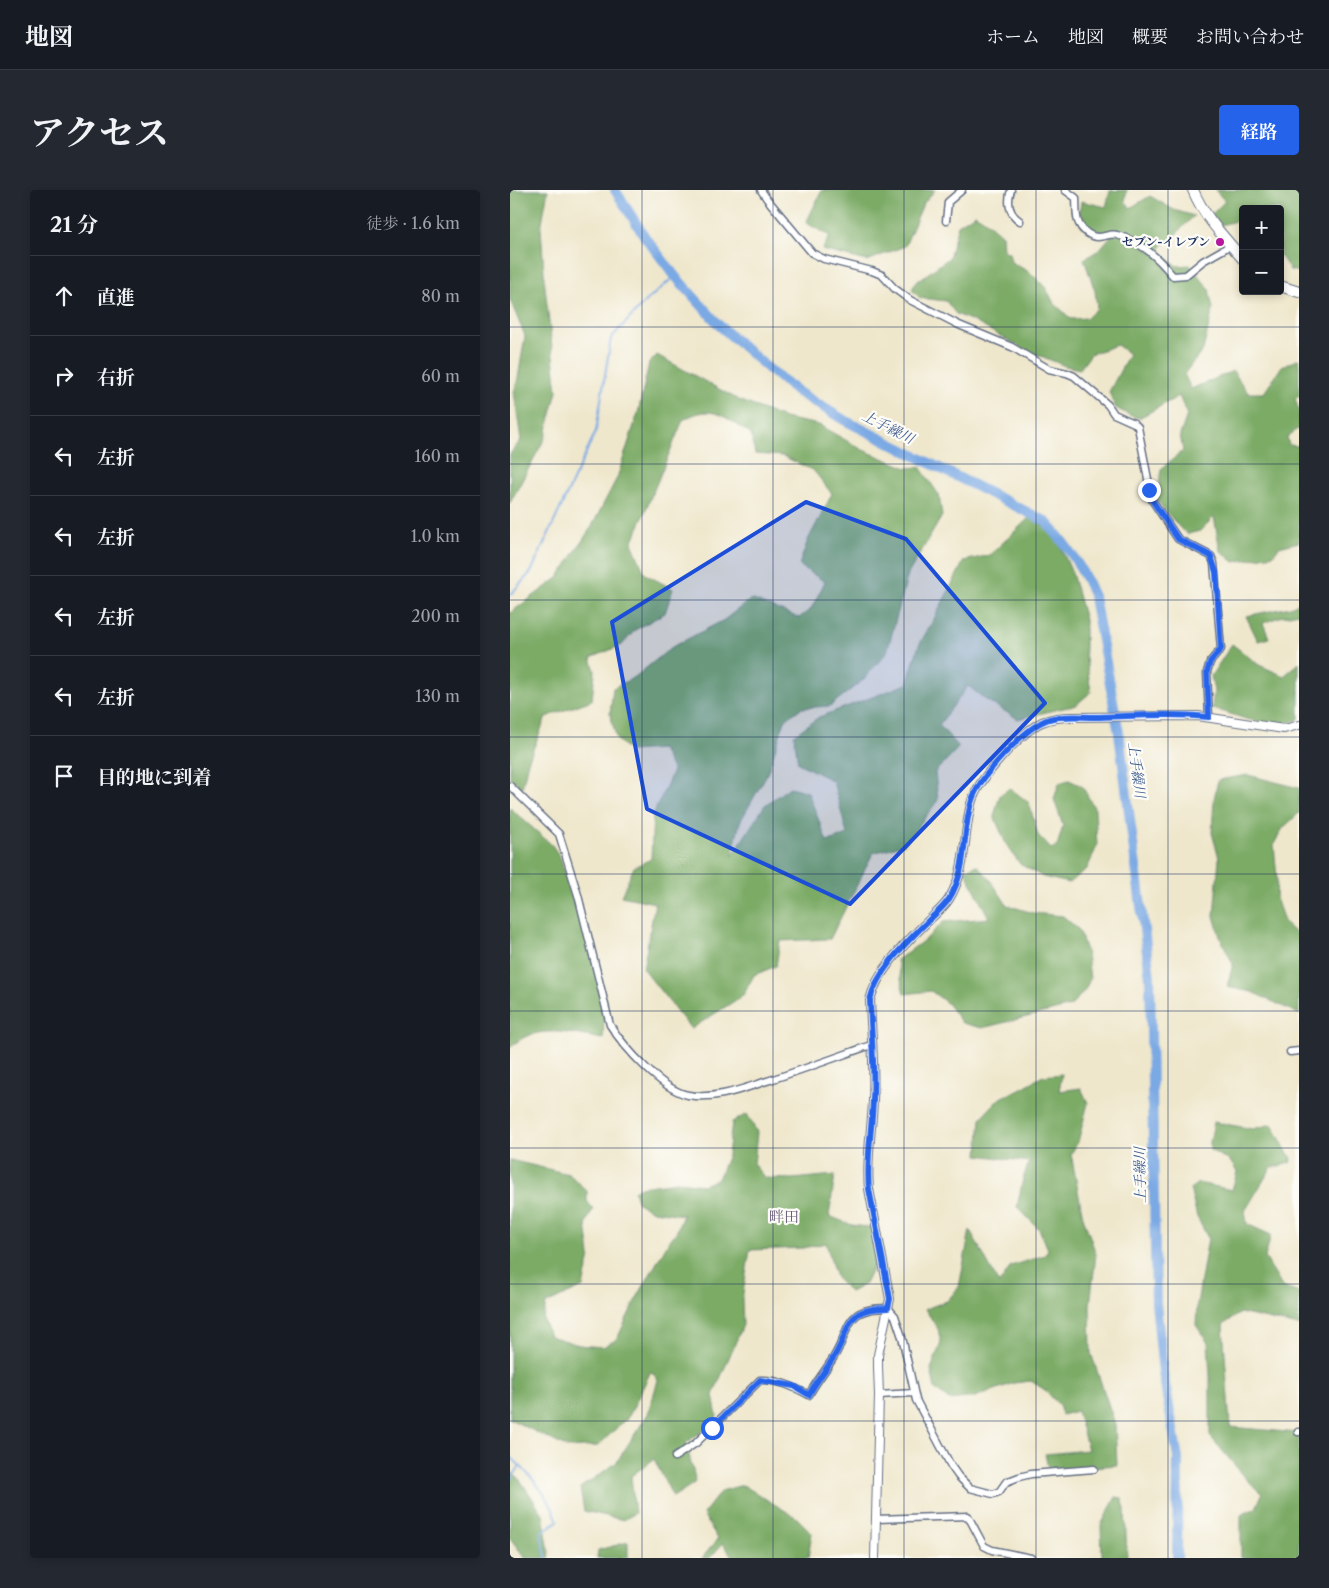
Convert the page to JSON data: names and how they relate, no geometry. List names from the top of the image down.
{
  "districts": ["畔田"],
  "water": ["上手繰川"],
  "places": ["セブン-イレブン"],
  "page": {
    "header": "地図",
    "nav": [
      "ホーム",
      "地図",
      "概要",
      "お問い合わせ"
    ],
    "title": "アクセス",
    "buttons": "経路",
    "heading": ["21 分", "徒歩 · 1.6 km"],
    "map_buttons": ["+", "−"],
    "list": [
      ["直進", "80 m"],
      ["右折", "60 m"],
      ["左折", "160 m"],
      ["左折", "1.0 km"],
      ["左折", "200 m"],
      ["左折", "130 m"],
      "目的地に到着"
    ]
  }
}
